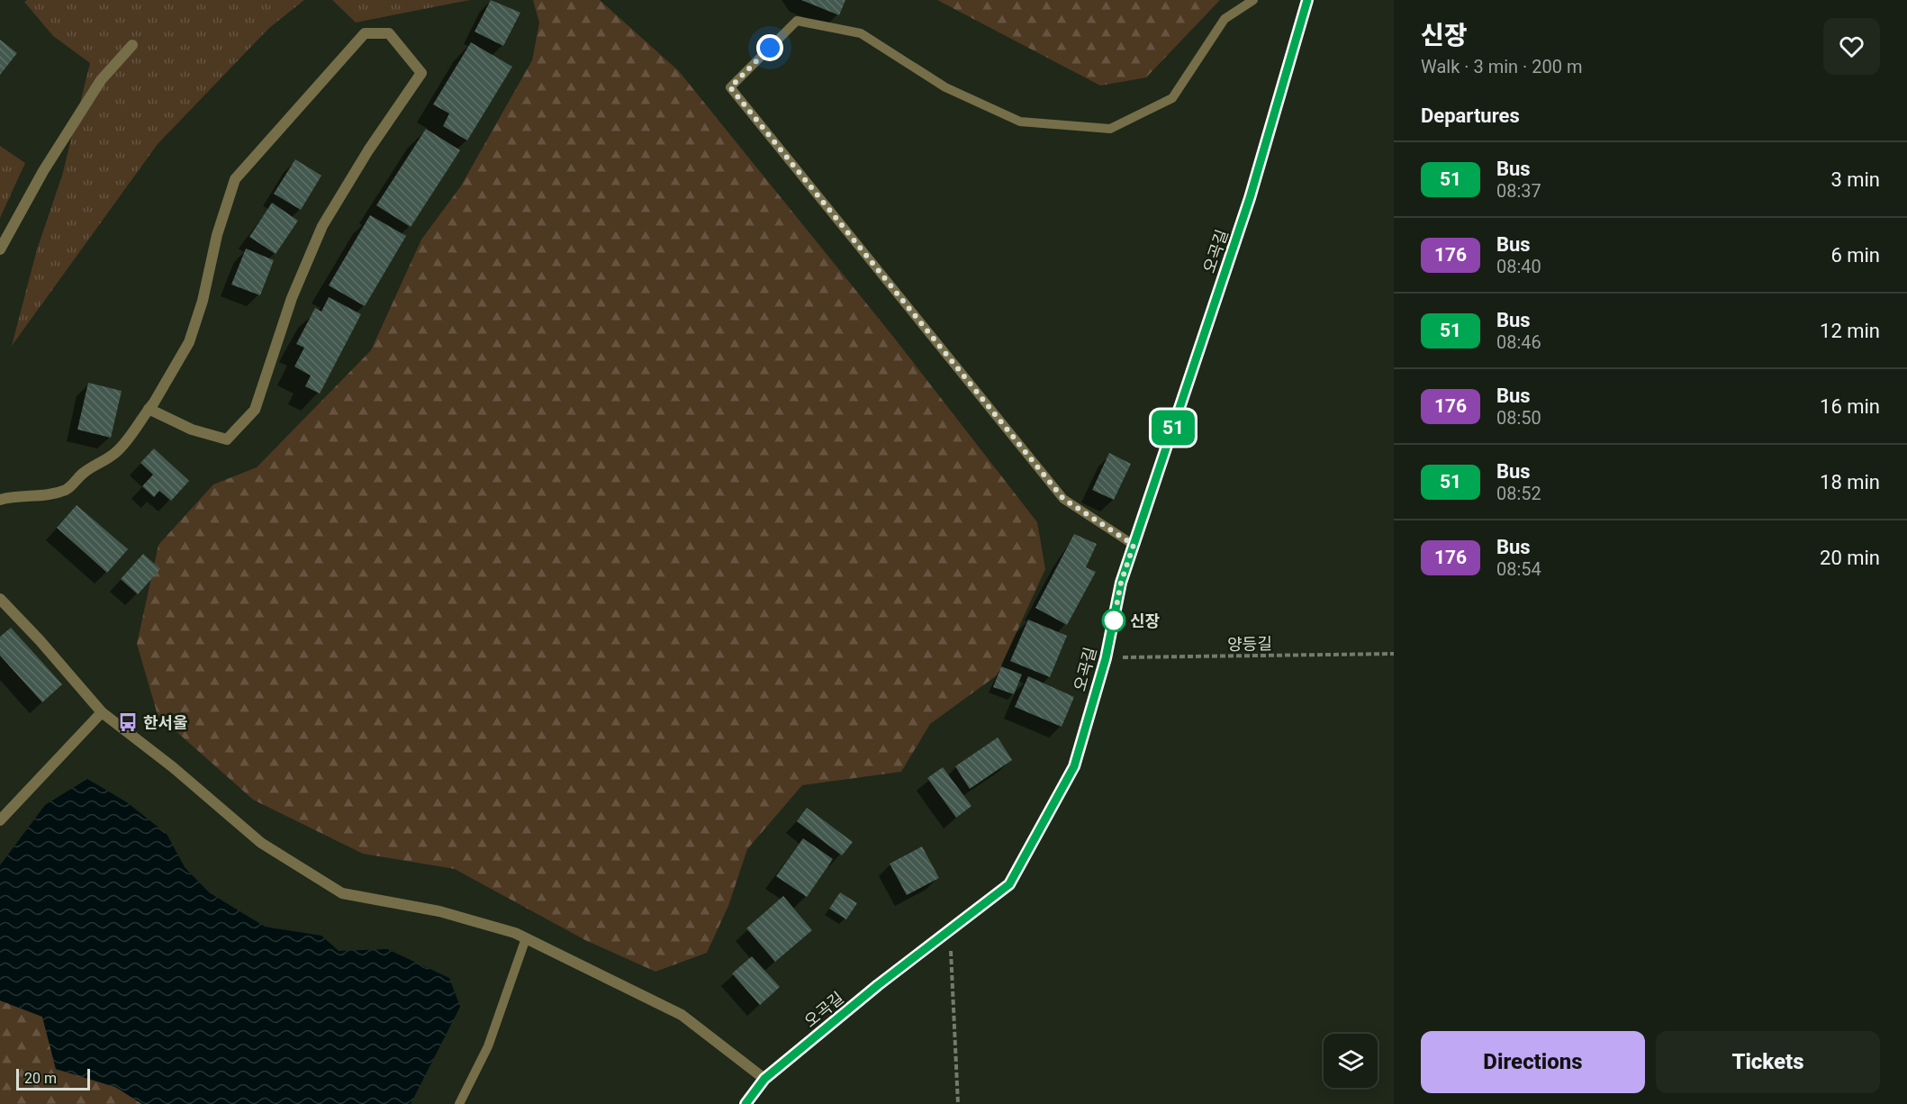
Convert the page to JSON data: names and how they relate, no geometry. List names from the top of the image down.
{
  "streets": {
    "street": ["오곡길"],
    "path": ["양등길"]
  },
  "crossings": [
    ["오곡길", "양등길"]
  ],
  "places": {
    "other": ["신장"],
    "bus stop": ["한서울"]
  },
  "lines": ["bus line 51"],
  "scale_bar": "20 m",
  "page": {
    "on_map": "51",
    "heading": [
      ["신장", "Walk · 3 min · 200 m"],
      "Departures"
    ],
    "list": [
      {
        "mark": "51",
        "name": "Bus",
        "note": "08:37",
        "value": "3 min"
      },
      {
        "mark": "176",
        "name": "Bus",
        "note": "08:40",
        "value": "6 min"
      },
      {
        "mark": "51",
        "name": "Bus",
        "note": "08:46",
        "value": "12 min"
      },
      {
        "mark": "176",
        "name": "Bus",
        "note": "08:50",
        "value": "16 min"
      },
      {
        "mark": "51",
        "name": "Bus",
        "note": "08:52",
        "value": "18 min"
      },
      {
        "mark": "176",
        "name": "Bus",
        "note": "08:54",
        "value": "20 min"
      }
    ],
    "buttons": ["Directions", "Tickets"],
    "scale": "20 m"
  }
}
